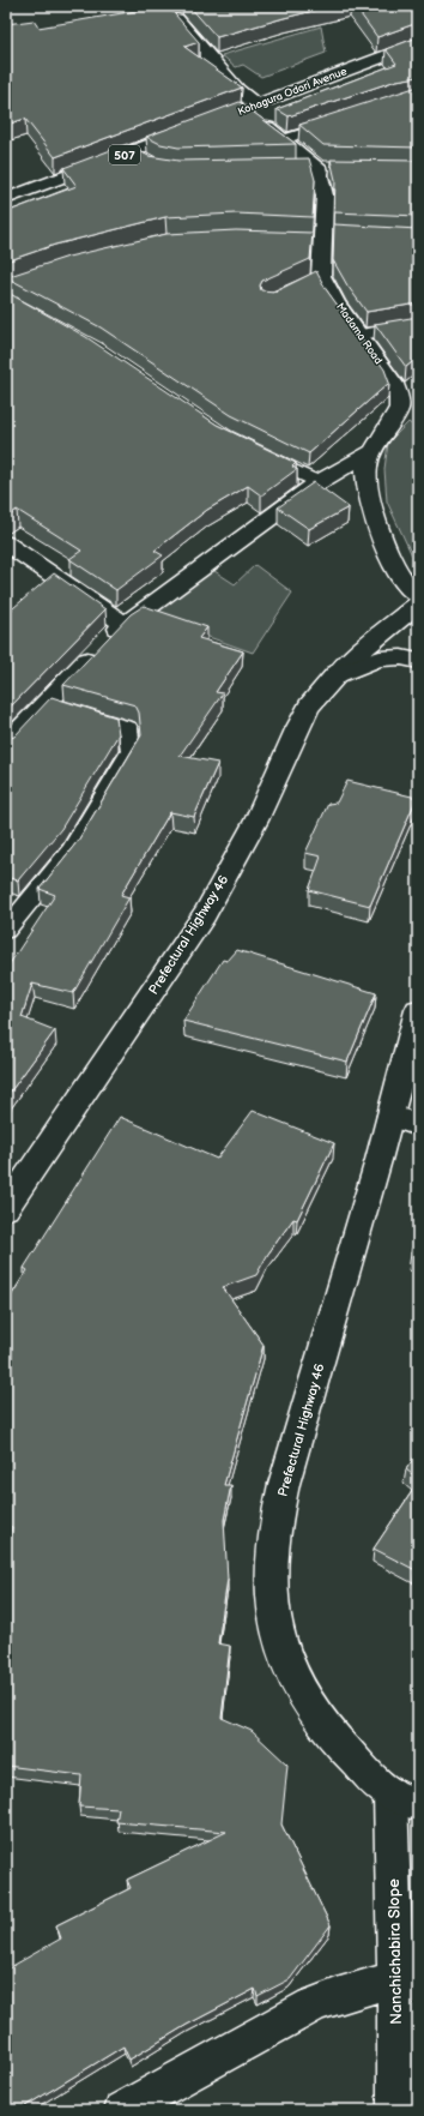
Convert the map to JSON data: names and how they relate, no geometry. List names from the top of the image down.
{
  "streets": {
    "main road": [
      "Kohagura Odori Avenue",
      "507",
      "Madama Road",
      "Prefectural Highway 46",
      "Nanchichabira Slope"
    ]
  },
  "crossings": [
    ["Prefectural Highway 46", "Nanchichabira Slope"]
  ]
}
